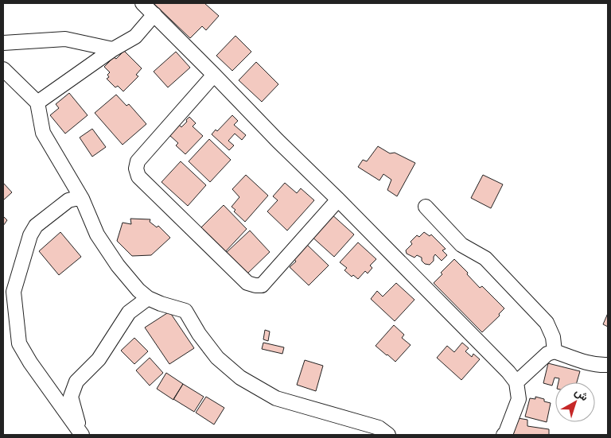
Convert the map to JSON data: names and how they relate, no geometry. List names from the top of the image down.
{
  "north": "top right"
}
